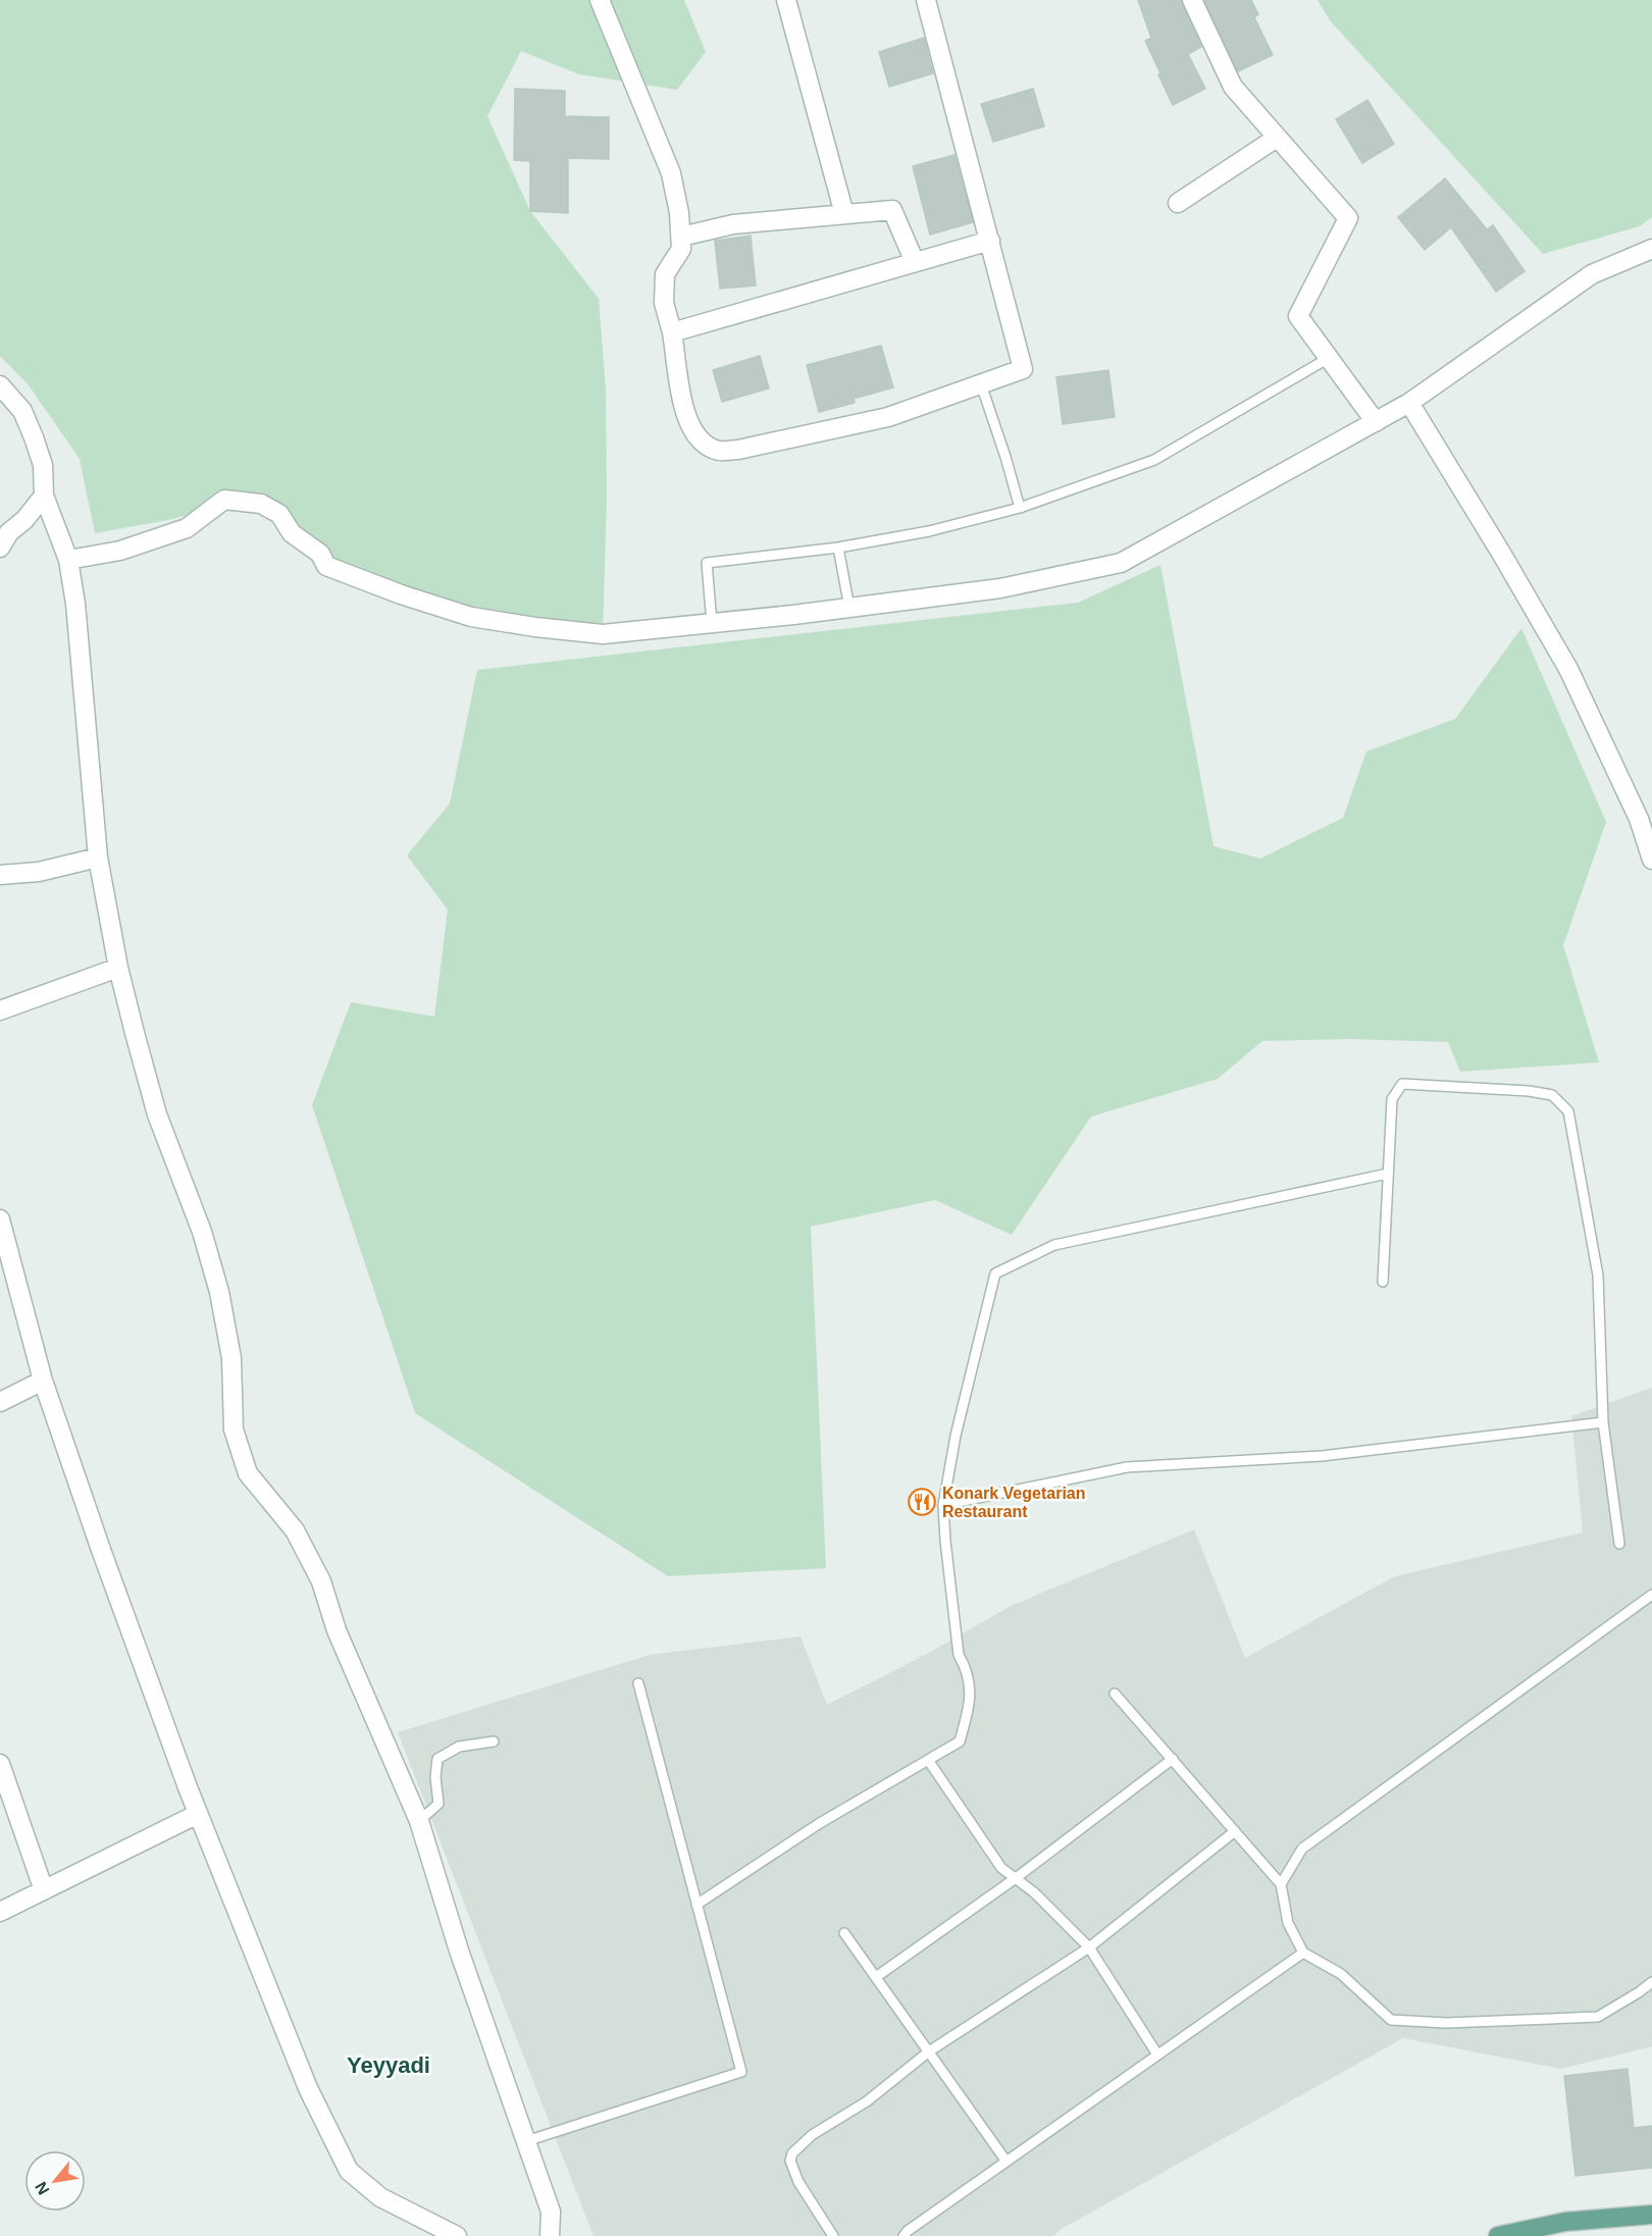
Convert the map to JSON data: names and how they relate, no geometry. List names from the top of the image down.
{
  "districts": ["Yeyyadi"],
  "places": {
    "restaurant": ["Konark Vegetarian Restaurant"]
  },
  "north": "bottom left"
}
